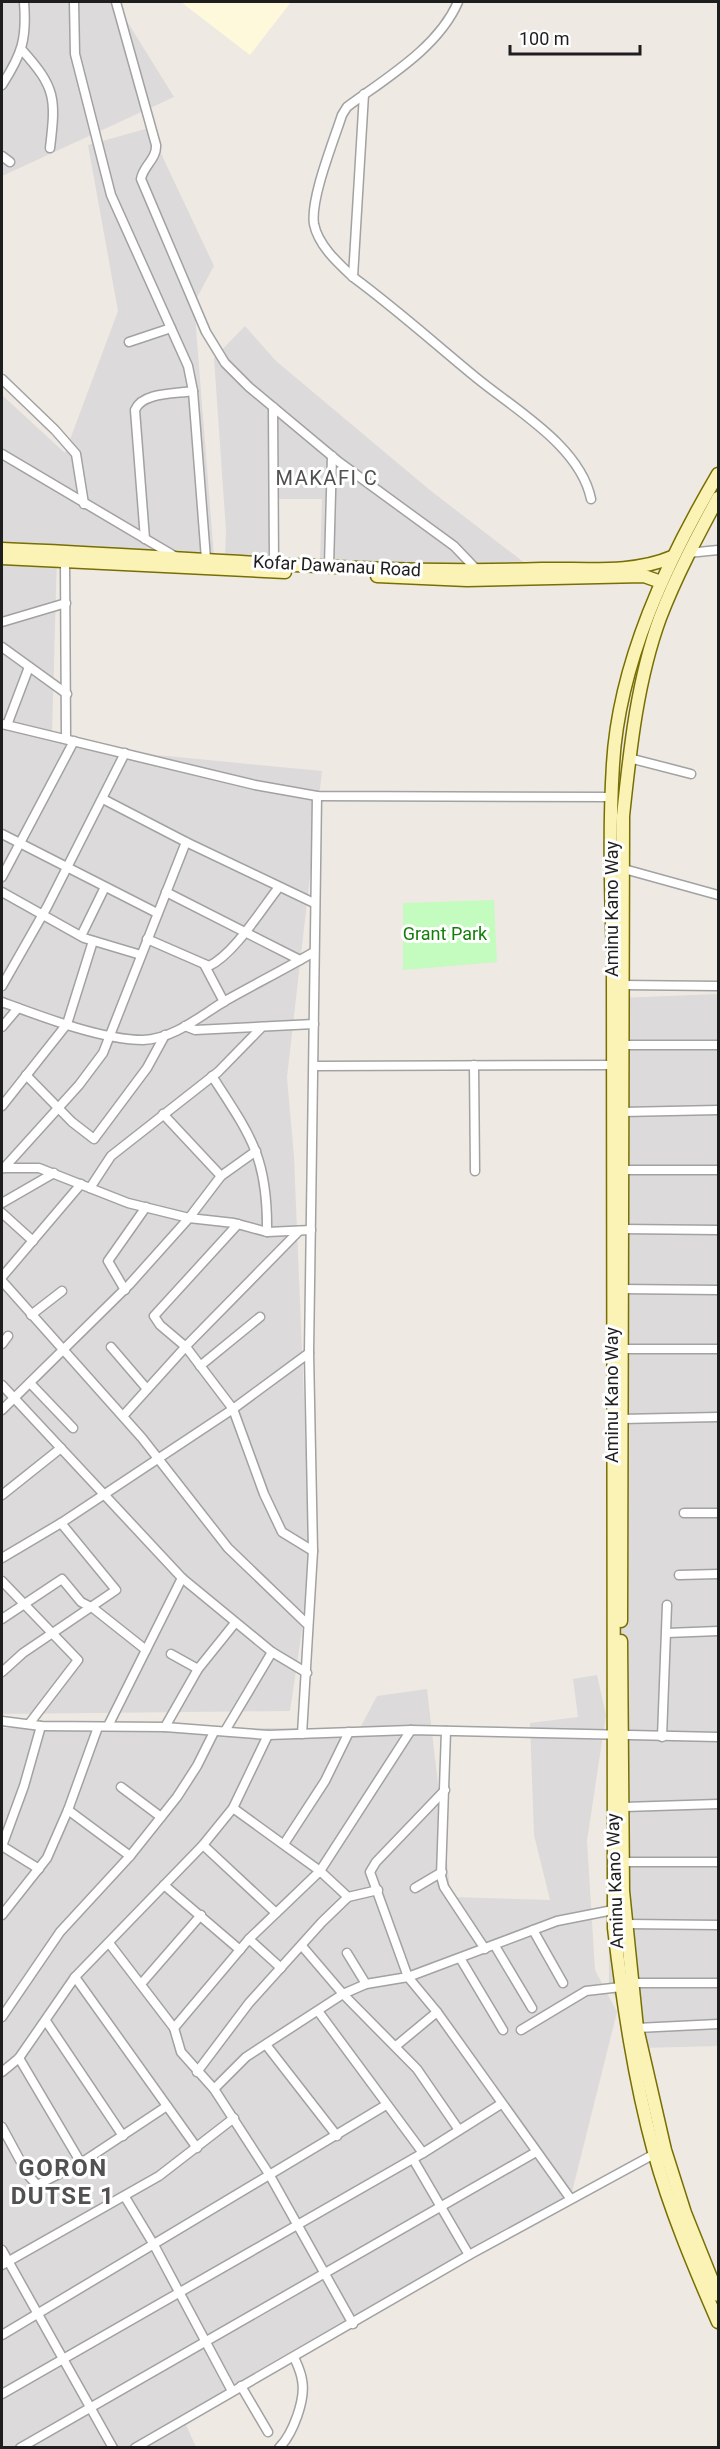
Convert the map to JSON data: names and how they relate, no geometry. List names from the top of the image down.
{
  "streets": {
    "main road": ["Kofar Dawanau Road", "Aminu Kano Way"]
  },
  "crossings": [
    ["Kofar Dawanau Road", "Aminu Kano Way"]
  ],
  "districts": ["MAKAFI C", "GORON DUTSE 1"],
  "parks": ["Grant Park"],
  "scale_bar": "100 m"
}
